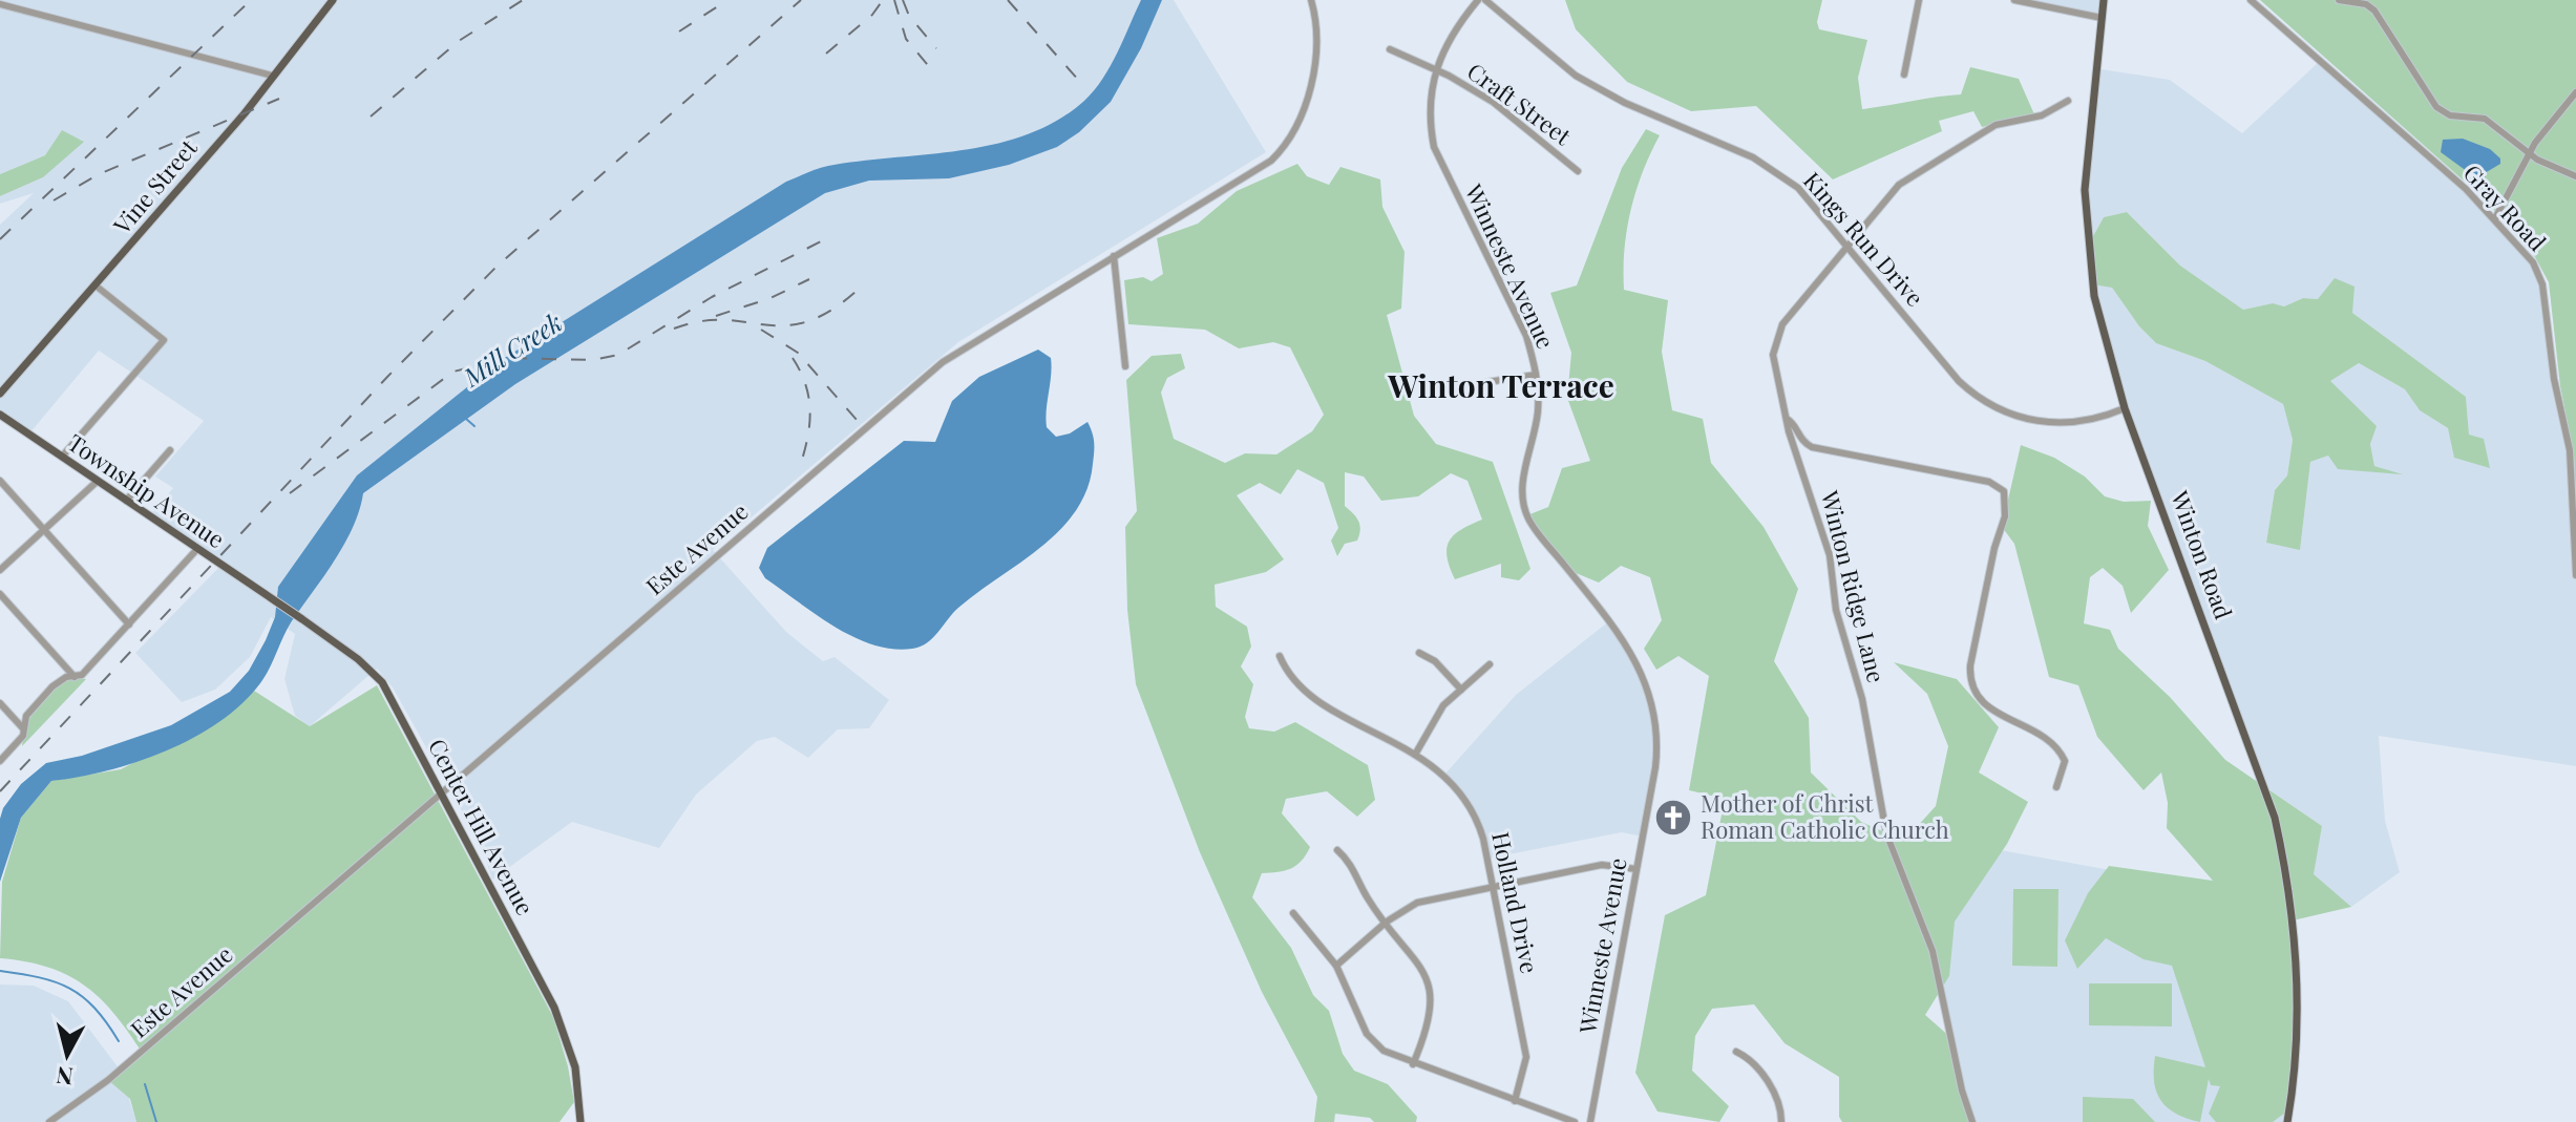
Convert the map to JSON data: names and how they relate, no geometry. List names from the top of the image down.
{
  "streets": {
    "main road": [
      "Vine Street",
      "Township Avenue",
      "Winton Road",
      "Center Hill Avenue"
    ],
    "street": [
      "Craft Street",
      "Gray Road",
      "Kings Run Drive",
      "Winneste Avenue",
      "Este Avenue",
      "Winton Ridge Lane",
      "Holland Drive"
    ]
  },
  "crossings": [
    ["Craft Street", "Winneste Avenue"],
    ["Kings Run Drive", "Winton Road"],
    ["Kings Run Drive", "Winton Ridge Lane"],
    ["Township Avenue", "Center Hill Avenue"],
    ["Este Avenue", "Center Hill Avenue"]
  ],
  "districts": ["Winton Terrace"],
  "water": ["Mill Creek"],
  "places": {
    "church": ["Mother of Christ Roman Catholic Church"]
  },
  "north": "bottom"
}
